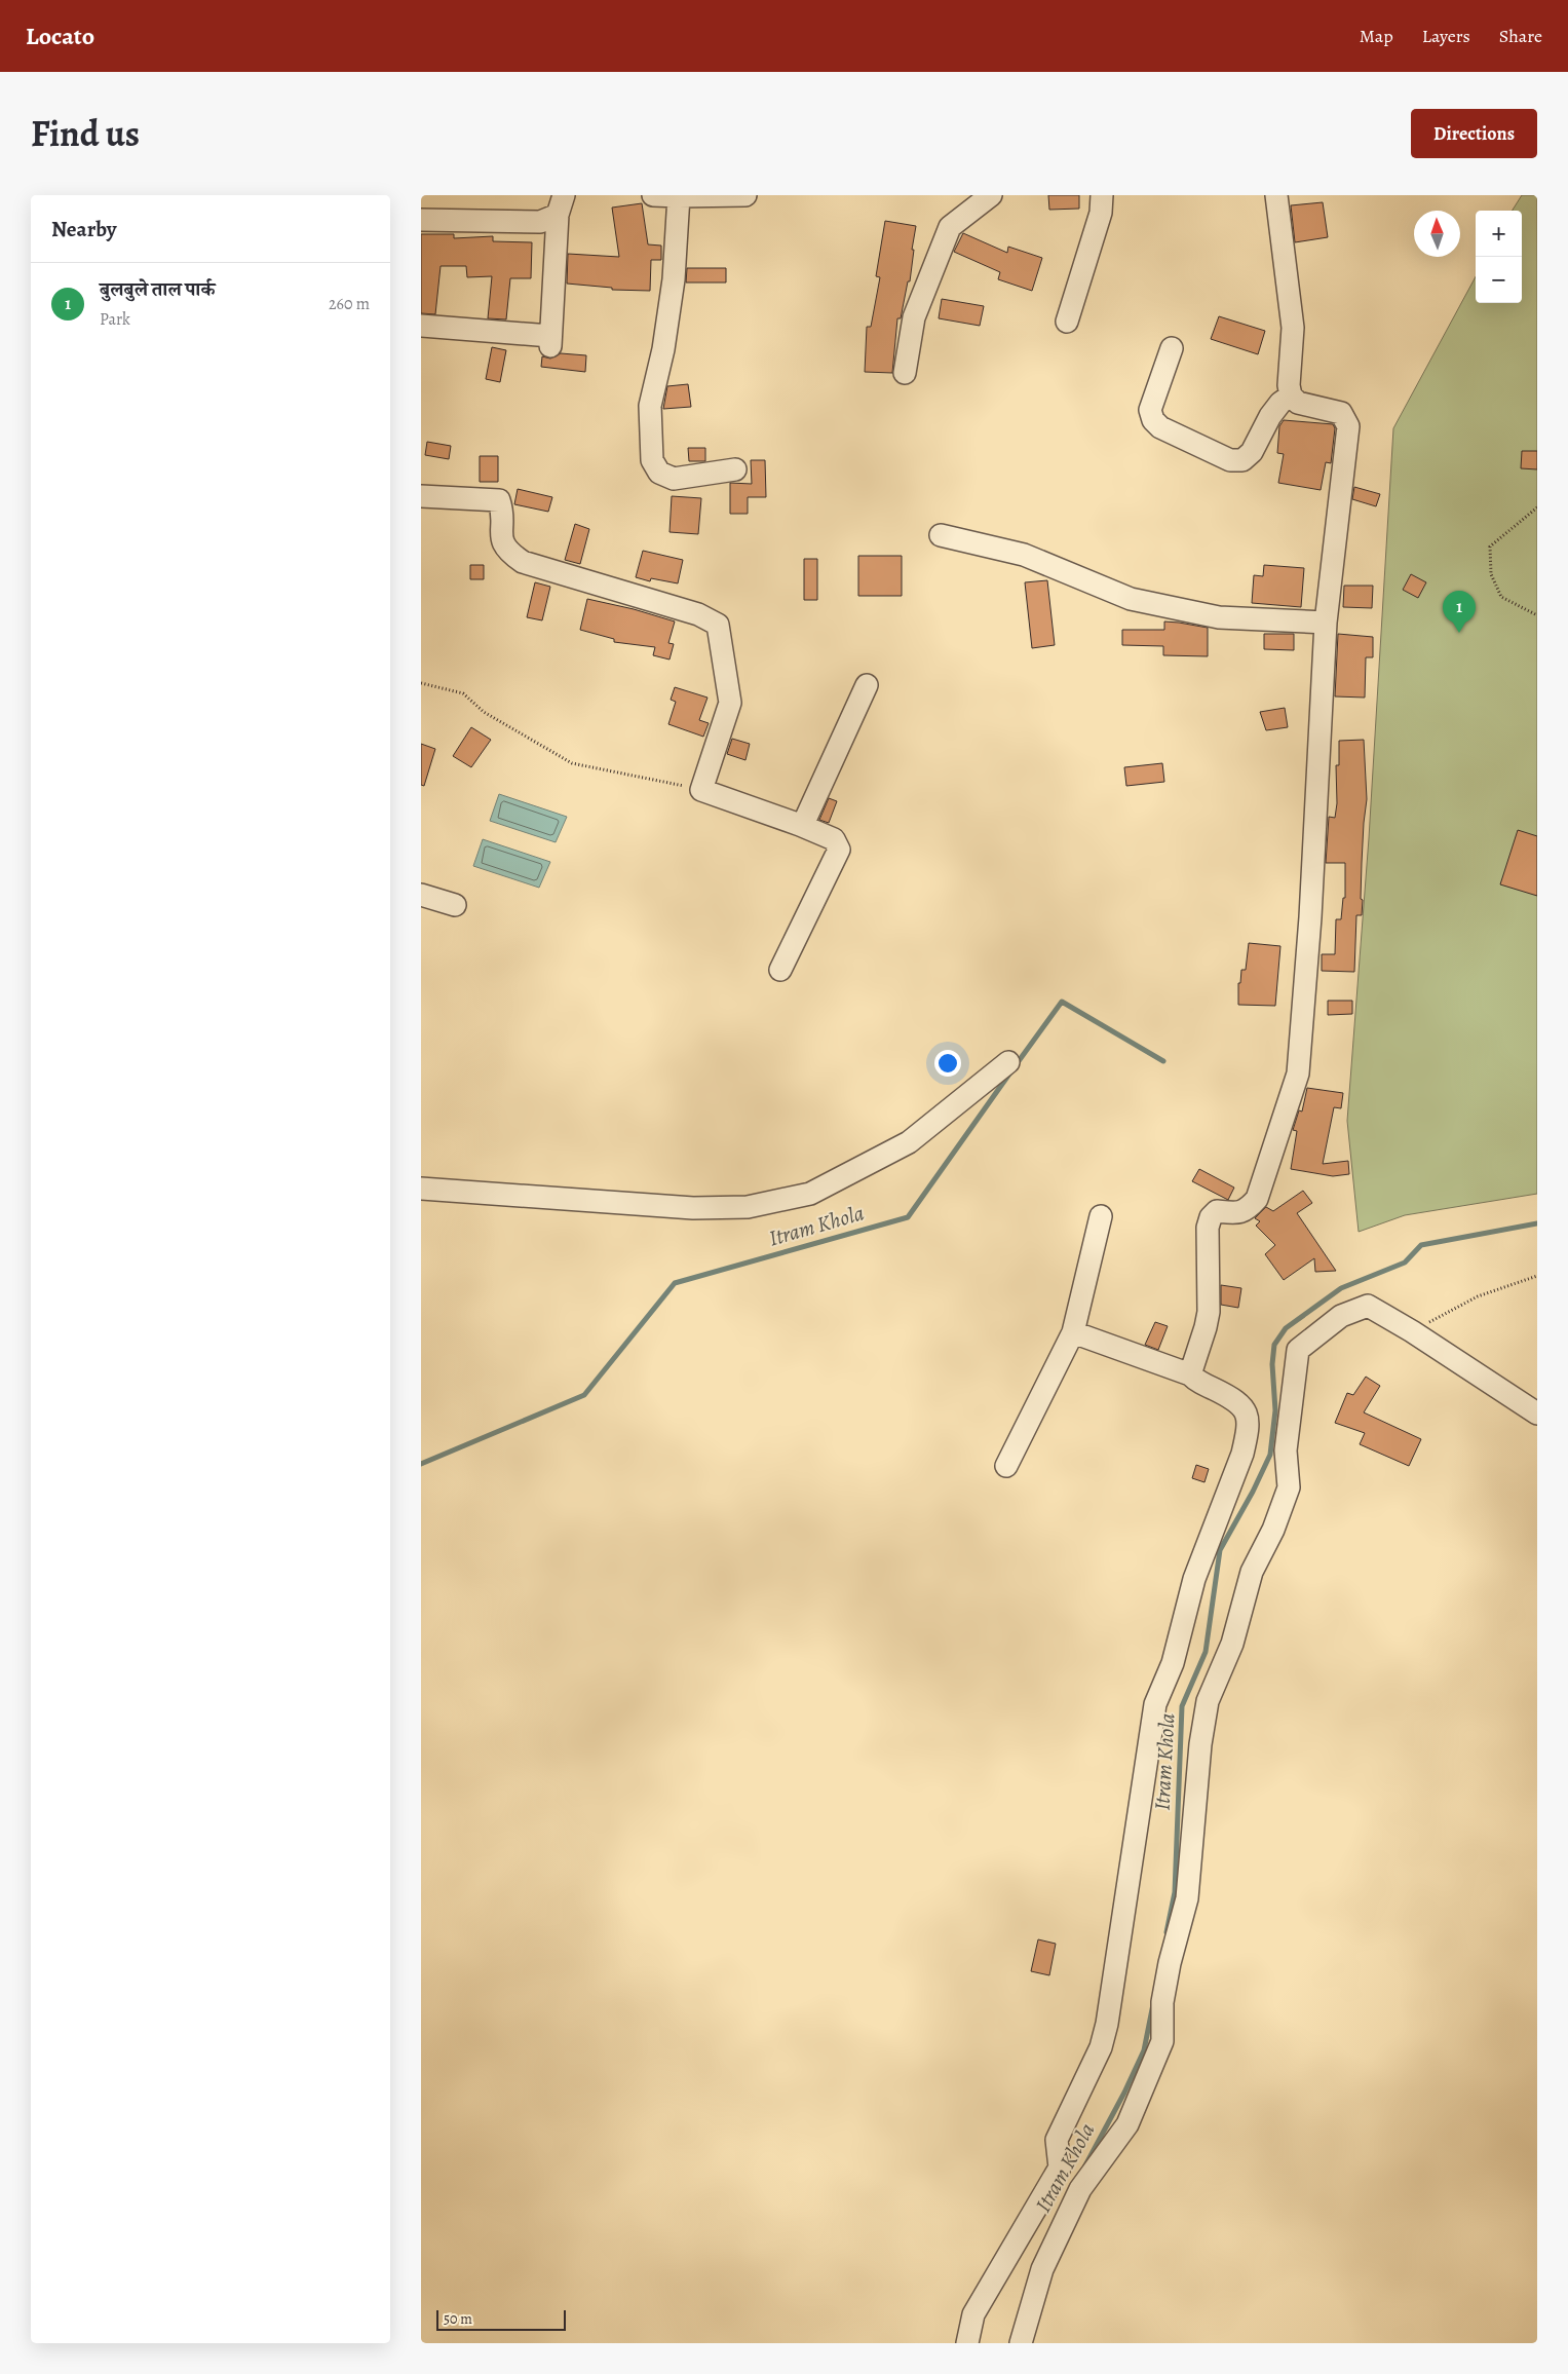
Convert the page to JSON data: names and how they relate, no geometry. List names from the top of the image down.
{
  "water": ["Itram Khola"],
  "scale_bar": "50 m",
  "north": "top",
  "page": {
    "header": "Locato",
    "nav": ["Map", "Layers", "Share"],
    "title": "Find us",
    "buttons": "Directions",
    "heading": "Nearby",
    "map_buttons": ["+", "−"],
    "list": [
      {
        "mark": "1",
        "name": "बुलबुले ताल पार्क",
        "note": "Park",
        "value": "260 m"
      }
    ],
    "pins": "1",
    "scale": "50 m"
  }
}
